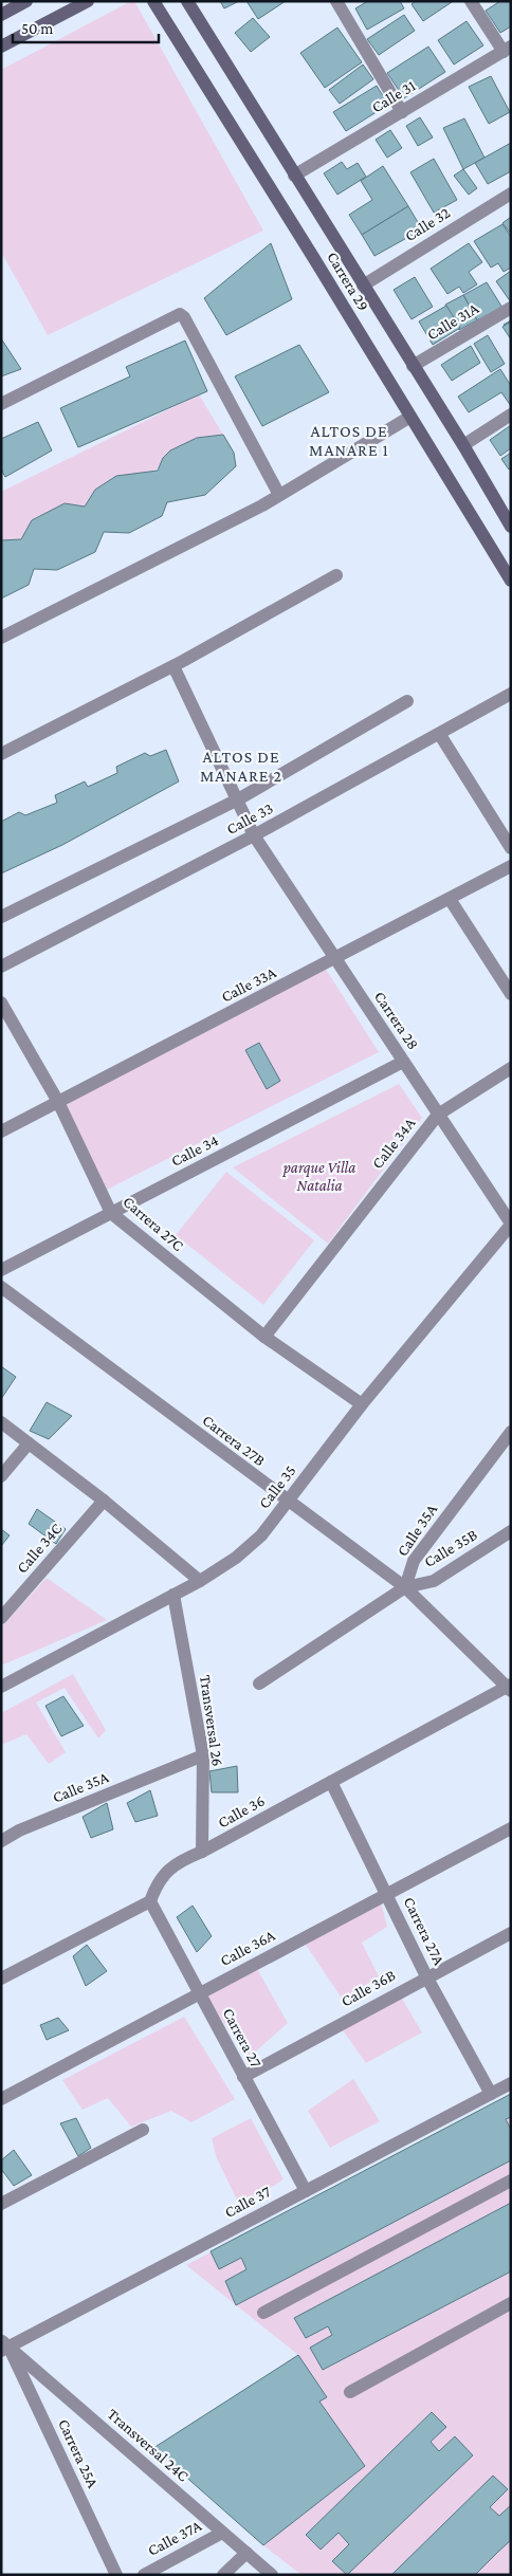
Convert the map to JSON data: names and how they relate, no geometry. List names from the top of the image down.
{
  "streets": {
    "main road": ["Carrera 29"],
    "street": [
      "Calle 31",
      "Calle 32",
      "Calle 31A",
      "Calle 33",
      "Calle 33A",
      "Carrera 28",
      "Calle 34A",
      "Calle 34",
      "Carrera 27C",
      "Carrera 27B",
      "Calle 35",
      "Calle 35A",
      "Calle 34C",
      "Calle 35B",
      "Transversal 26",
      "Calle 36",
      "Carrera 27A",
      "Calle 36A",
      "Calle 36B",
      "Carrera 27",
      "Calle 37",
      "Transversal 24C",
      "Carrera 25A",
      "Calle 37A"
    ]
  },
  "crossings": [
    ["Calle 31", "Carrera 29"],
    ["Calle 32", "Carrera 29"],
    ["Carrera 29", "Calle 31A"],
    ["Calle 33", "Carrera 28"],
    ["Calle 33A", "Carrera 28"],
    ["Calle 33A", "Carrera 27C"],
    ["Carrera 28", "Calle 34A"],
    ["Carrera 28", "Calle 34"],
    ["Carrera 28", "Calle 35"],
    ["Calle 34A", "Carrera 27C"],
    ["Calle 34", "Carrera 27C"],
    ["Carrera 27C", "Calle 35"],
    ["Carrera 27B", "Calle 35"],
    ["Carrera 27B", "Calle 35A"],
    ["Carrera 27B", "Calle 35B"],
    ["Carrera 27B", "Calle 36"],
    ["Calle 35", "Transversal 26"],
    ["Calle 35A", "Calle 35B"],
    ["Calle 35A", "Transversal 26"],
    ["Transversal 26", "Calle 36"],
    ["Calle 36", "Carrera 27A"],
    ["Calle 36", "Carrera 27"],
    ["Carrera 27A", "Calle 36A"],
    ["Carrera 27A", "Calle 36B"],
    ["Carrera 27A", "Calle 37"],
    ["Calle 36A", "Carrera 27"],
    ["Calle 36B", "Carrera 27"],
    ["Carrera 27", "Calle 37"],
    ["Calle 37", "Transversal 24C"],
    ["Calle 37", "Carrera 25A"],
    ["Transversal 24C", "Carrera 25A"],
    ["Transversal 24C", "Calle 37A"]
  ],
  "districts": ["ALTOS DE MANARE 1", "ALTOS DE MANARE 2"],
  "parks": ["parque Villa Natalia"],
  "scale_bar": "50 m"
}
